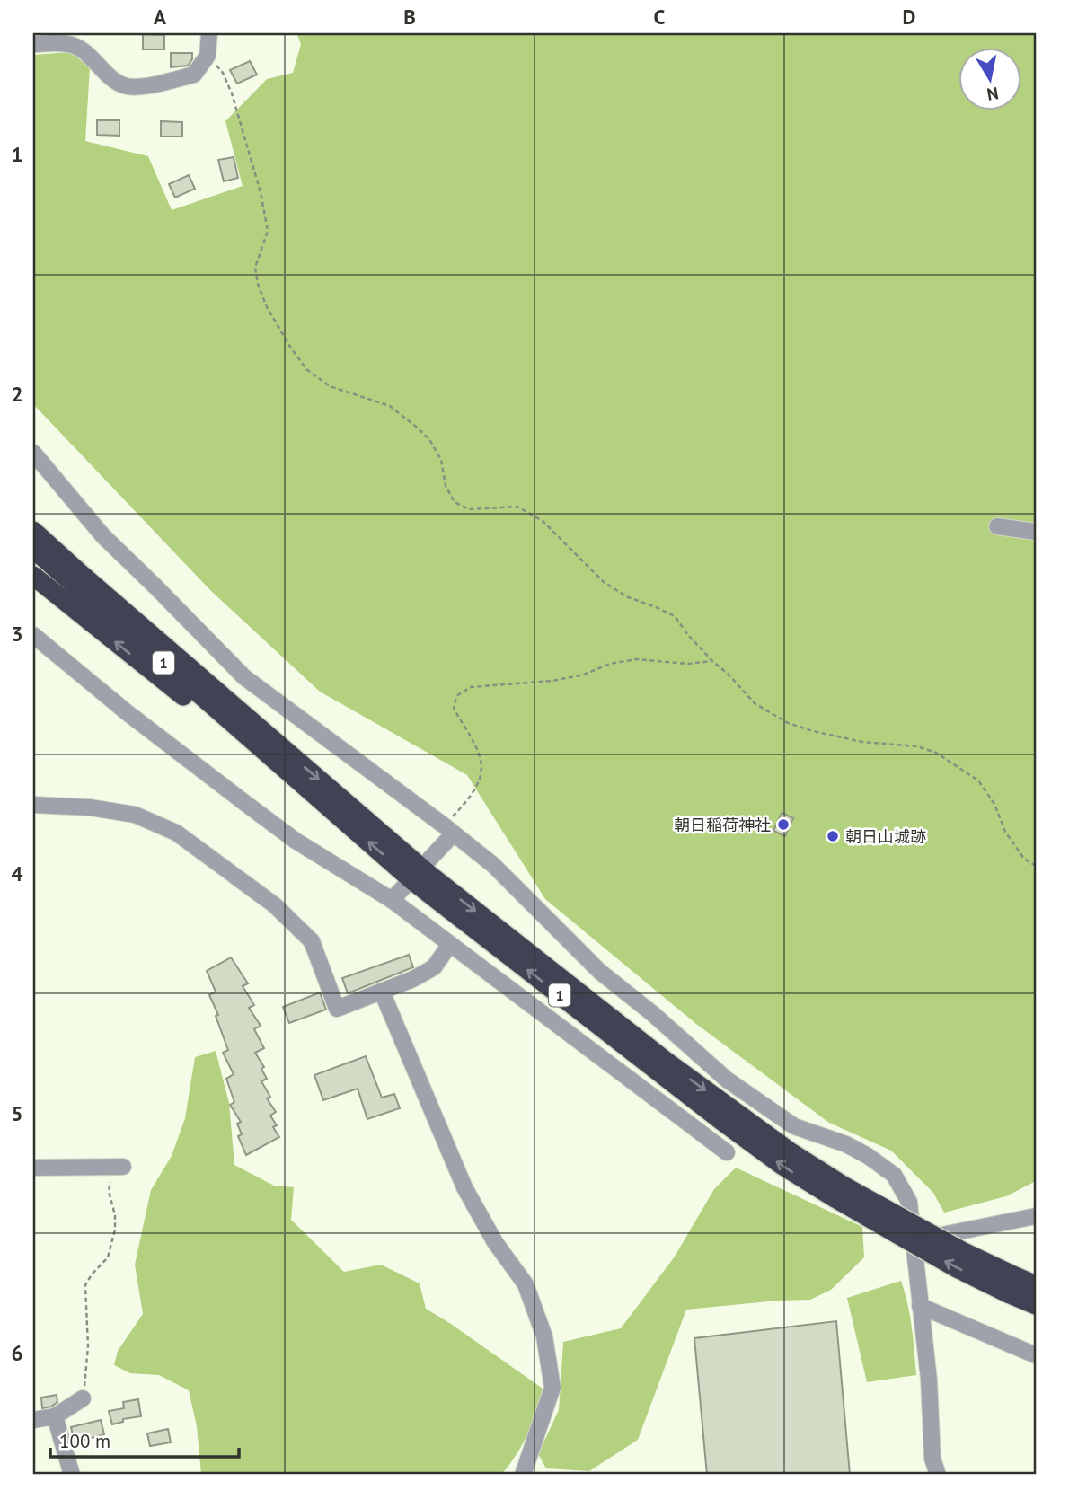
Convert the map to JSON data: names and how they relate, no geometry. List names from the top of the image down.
{
  "streets": {
    "highway": ["1"]
  },
  "places": ["朝日稲荷神社", "朝日山城跡"],
  "scale_bar": "100 m",
  "north": "bottom",
  "grid": {
    "columns": [
      "A",
      "B",
      "C",
      "D"
    ],
    "rows": [
      "1",
      "2",
      "3",
      "4",
      "5",
      "6"
    ]
  }
}
